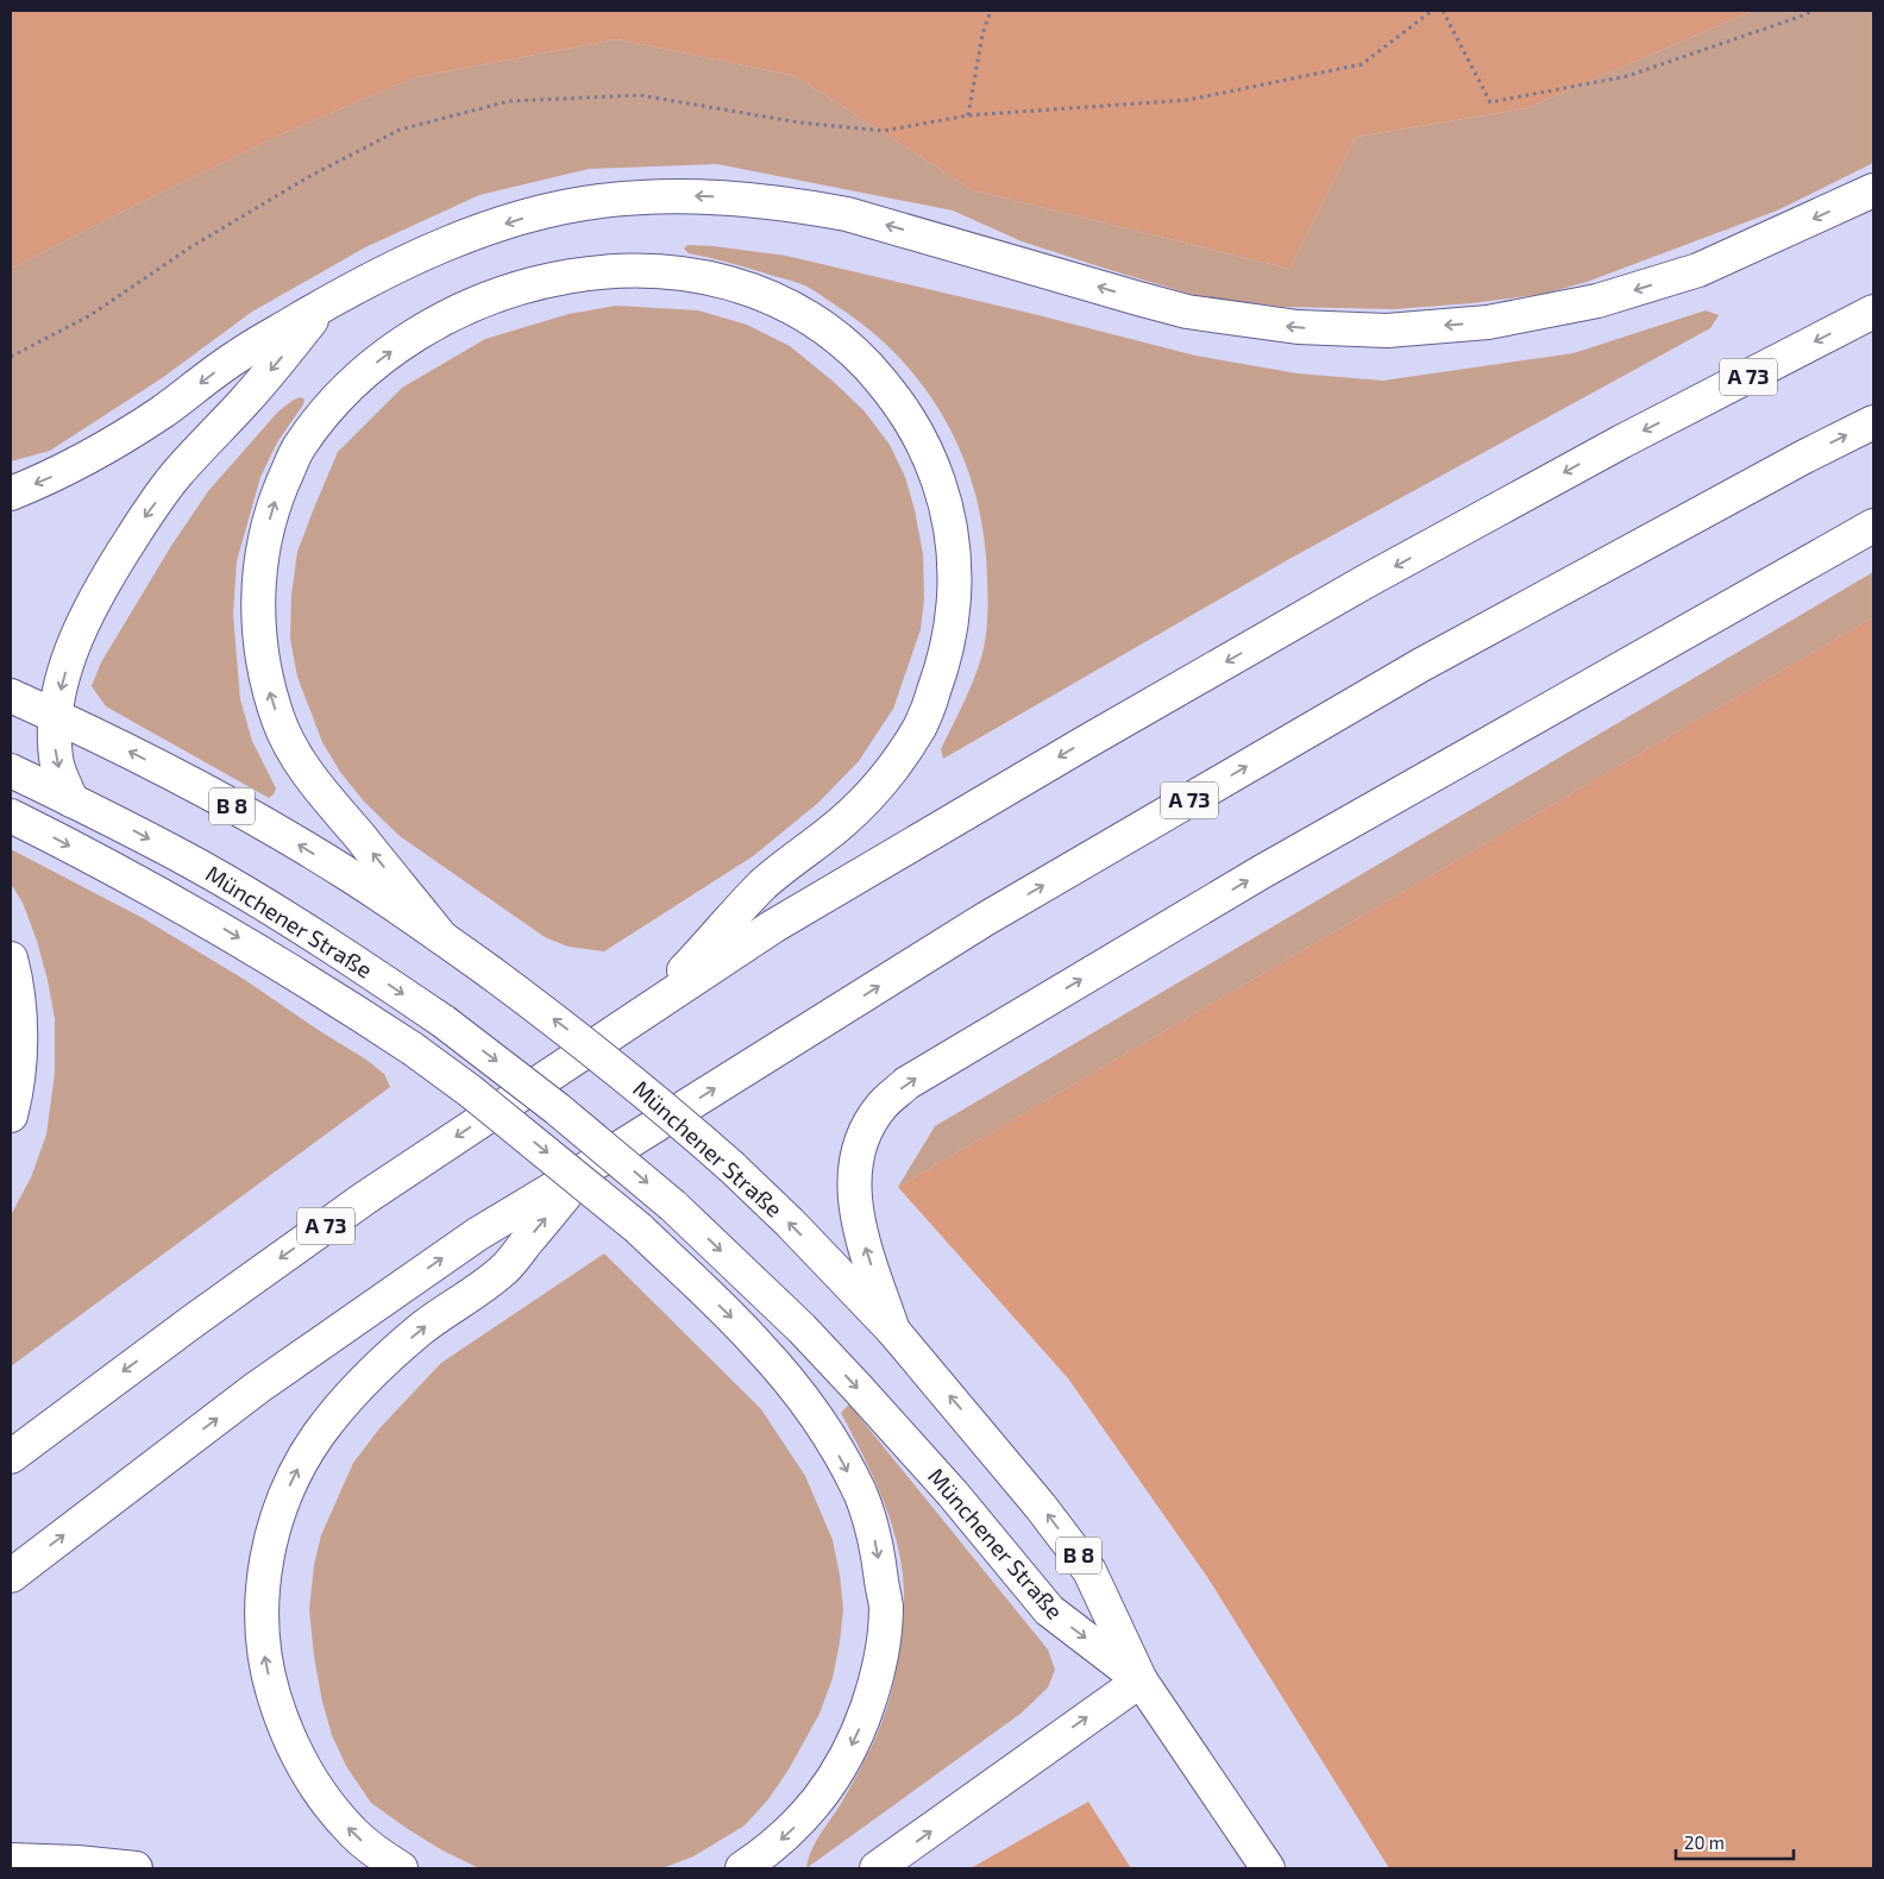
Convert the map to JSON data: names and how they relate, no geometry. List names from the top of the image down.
{
  "streets": {
    "main road": ["A 73", "B 8", "Münchener Straße"]
  },
  "scale_bar": "20 m"
}
